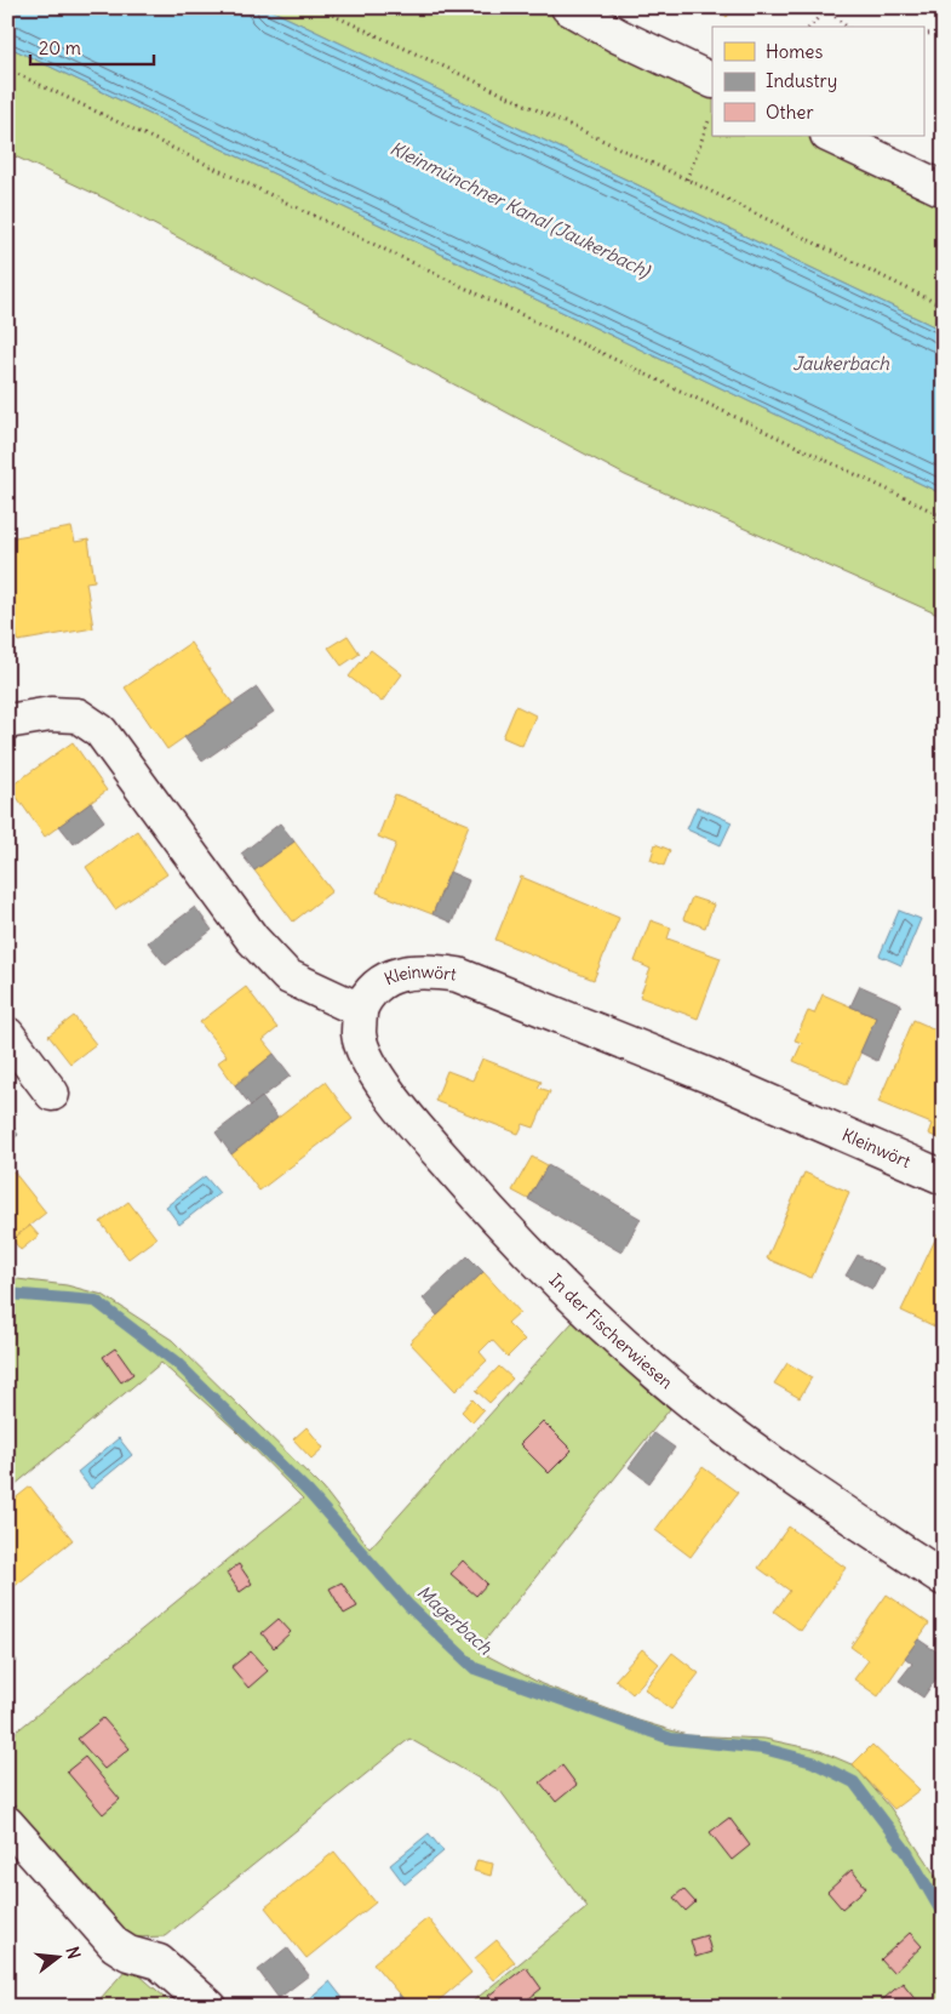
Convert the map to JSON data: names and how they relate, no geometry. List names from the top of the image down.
{
  "streets": {
    "street": ["Kleinwört", "In der Fischerwiesen"]
  },
  "crossings": [
    ["Kleinwört", "In der Fischerwiesen"]
  ],
  "water": ["Kleinmünchner Kanal (Jaukerbach)", "Jaukerbach", "Magerbach"],
  "legend": ["Homes", "Industry", "Other"],
  "scale_bar": "20 m",
  "north": "right"
}
